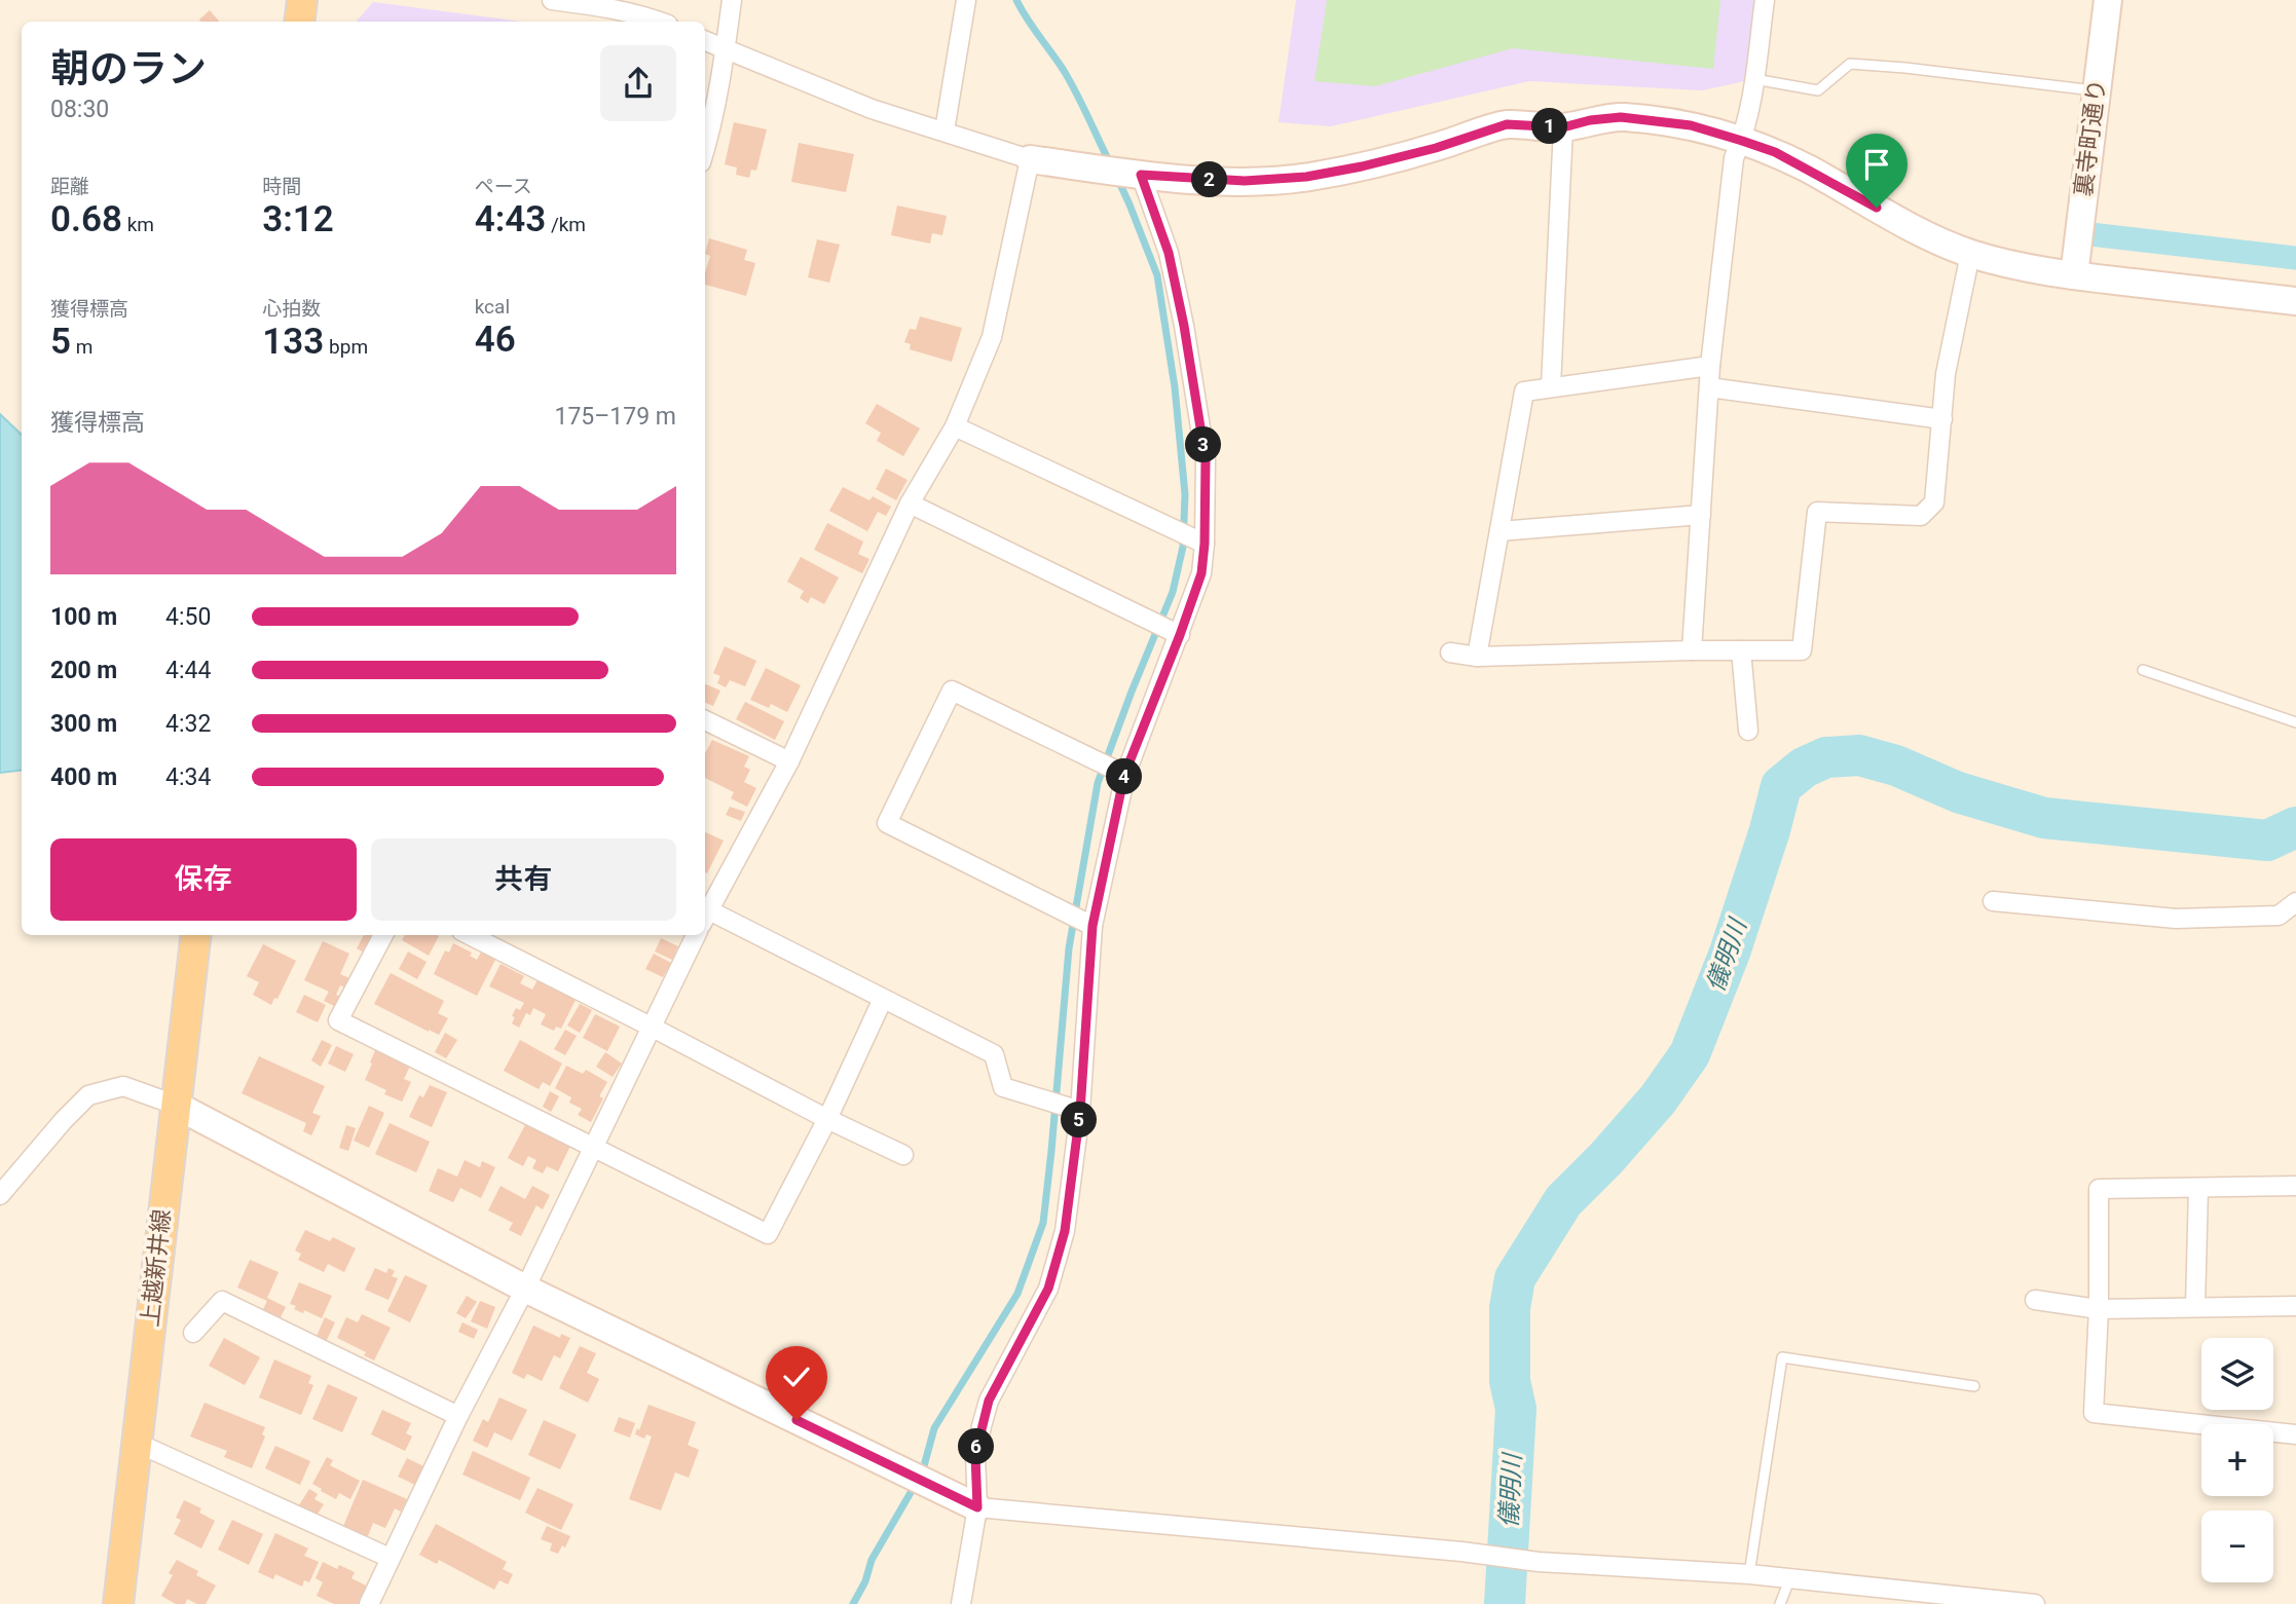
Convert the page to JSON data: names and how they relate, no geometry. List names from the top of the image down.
{
  "streets": {
    "main road": ["上越新井線"],
    "street": ["裏寺町通り"]
  },
  "water": ["儀明川"],
  "page": {
    "heading": ["朝のラン", "08:30"],
    "pins": [
      "1",
      "2",
      "3",
      "4",
      "5",
      "6"
    ],
    "stats": [
      ["距離", "0.68 km"],
      ["時間", "3:12"],
      ["ペース", "4:43 /km"],
      ["獲得標高", "5 m"],
      ["心拍数", "133 bpm"],
      ["kcal", "46"]
    ],
    "chart": ["獲得標高", "175–179 m"],
    "list": [
      {
        "name": "100 m",
        "note": "4:50"
      },
      {
        "name": "200 m",
        "note": "4:44"
      },
      {
        "name": "300 m",
        "note": "4:32"
      },
      {
        "name": "400 m",
        "note": "4:34"
      }
    ],
    "buttons": ["保存", "共有"],
    "map_buttons": ["+", "−"]
  }
}
